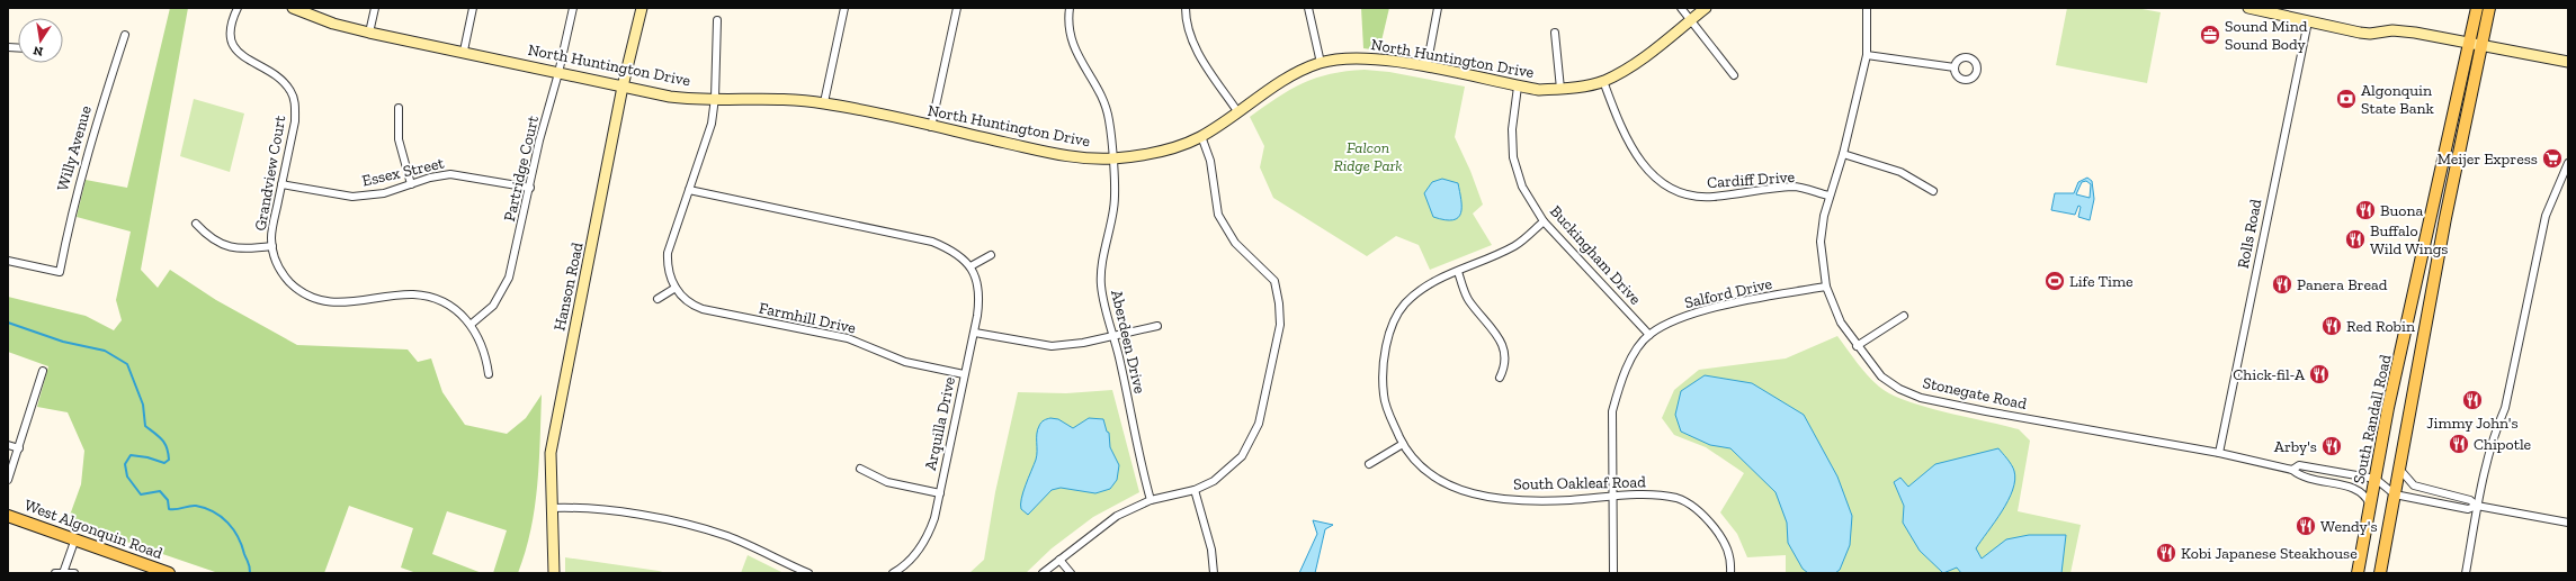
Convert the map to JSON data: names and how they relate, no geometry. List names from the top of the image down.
{
  "streets": {
    "main road": ["South Randall Road", "West Algonquin Road"],
    "street": [
      "North Huntington Drive",
      "Willy Avenue",
      "Partridge Court",
      "Essex Street",
      "Grandview Court",
      "Cardiff Drive",
      "Rolls Road",
      "Buckingham Drive",
      "Hanson Road",
      "Salford Drive",
      "Farmhill Drive",
      "Aberdeen Drive",
      "Stonegate Road",
      "Arquilla Drive",
      "South Oakleaf Road"
    ]
  },
  "crossings": [
    ["North Huntington Drive", "Partridge Court"],
    ["North Huntington Drive", "Cardiff Drive"],
    ["North Huntington Drive", "Buckingham Drive"],
    ["North Huntington Drive", "Hanson Road"],
    ["North Huntington Drive", "Farmhill Drive"],
    ["North Huntington Drive", "Aberdeen Drive"],
    ["Partridge Court", "Essex Street"],
    ["Partridge Court", "Grandview Court"],
    ["Essex Street", "Grandview Court"],
    ["Cardiff Drive", "Stonegate Road"],
    ["Rolls Road", "Stonegate Road"],
    ["Buckingham Drive", "Salford Drive"],
    ["Buckingham Drive", "South Oakleaf Road"],
    ["Salford Drive", "Stonegate Road"],
    ["Salford Drive", "South Oakleaf Road"],
    ["Farmhill Drive", "Arquilla Drive"],
    ["Stonegate Road", "South Randall Road"]
  ],
  "parks": ["Falcon Ridge Park"],
  "places": {
    "office": ["Sound Mind Sound Body"],
    "bank": ["Algonquin State Bank"],
    "supermarket": ["Meijer Express"],
    "restaurant": [
      "Buona",
      "Buffalo Wild Wings",
      "Panera Bread",
      "Red Robin",
      "Chick-fil-A",
      "Jimmy John's",
      "Chipotle",
      "Arby's",
      "Wendy's",
      "Kobi Japanese Steakhouse"
    ],
    "sports": ["Life Time"]
  },
  "north": "bottom"
}
